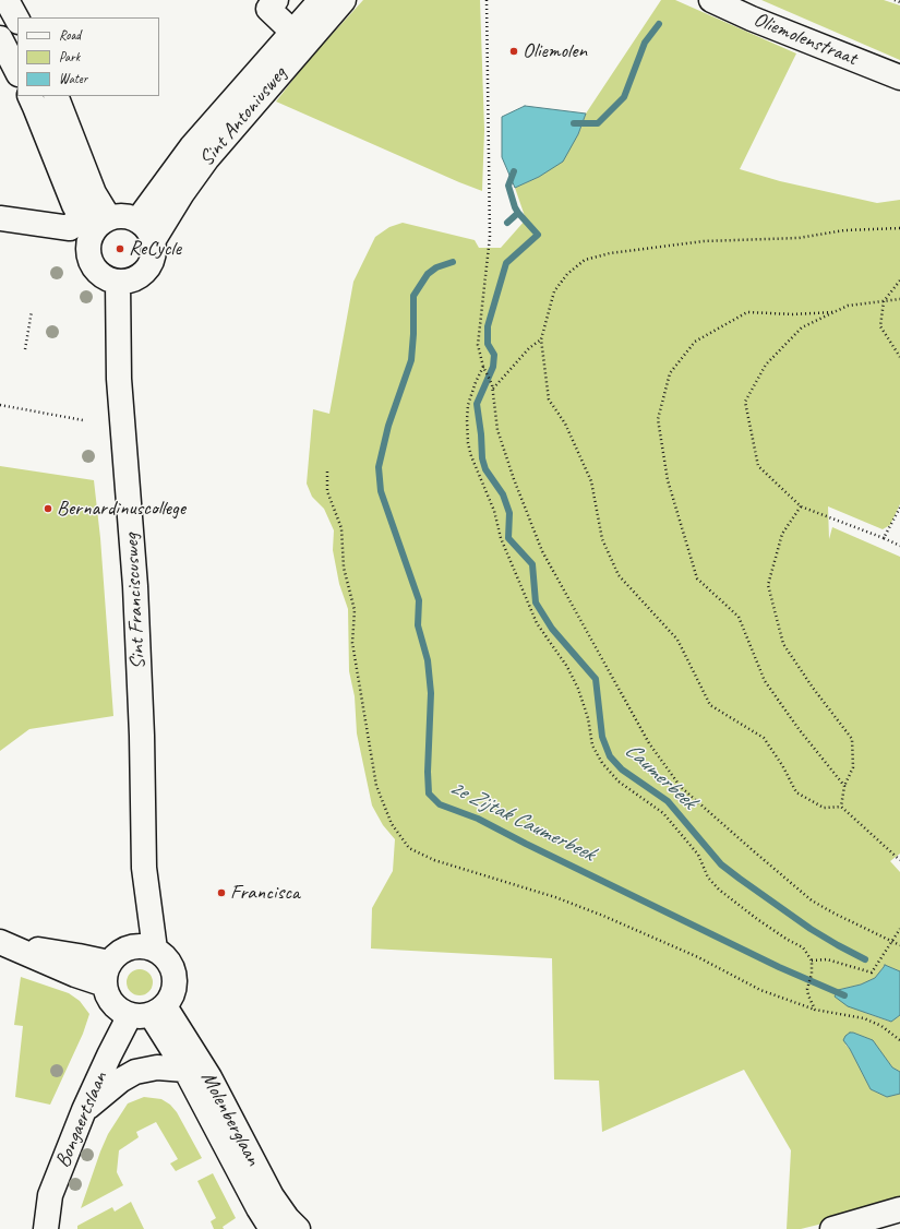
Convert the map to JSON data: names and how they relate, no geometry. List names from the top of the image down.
{
  "streets": {
    "street": [
      "Oliemolenstraat",
      "Sint Antoniusweg",
      "Sint Franciscusweg",
      "Molenberglaan",
      "Bongaertslaan"
    ]
  },
  "crossings": [
    ["Sint Antoniusweg", "Sint Franciscusweg"],
    ["Sint Franciscusweg", "Molenberglaan"],
    ["Sint Franciscusweg", "Bongaertslaan"],
    ["Molenberglaan", "Bongaertslaan"]
  ],
  "water": ["Caumerbeek", "2e Zijtak Caumerbeek"],
  "places": [
    "Oliemolen",
    "ReCycle",
    "Bernardinuscollege",
    "Francisca"
  ],
  "legend": ["Road", "Park", "Water"]
}
